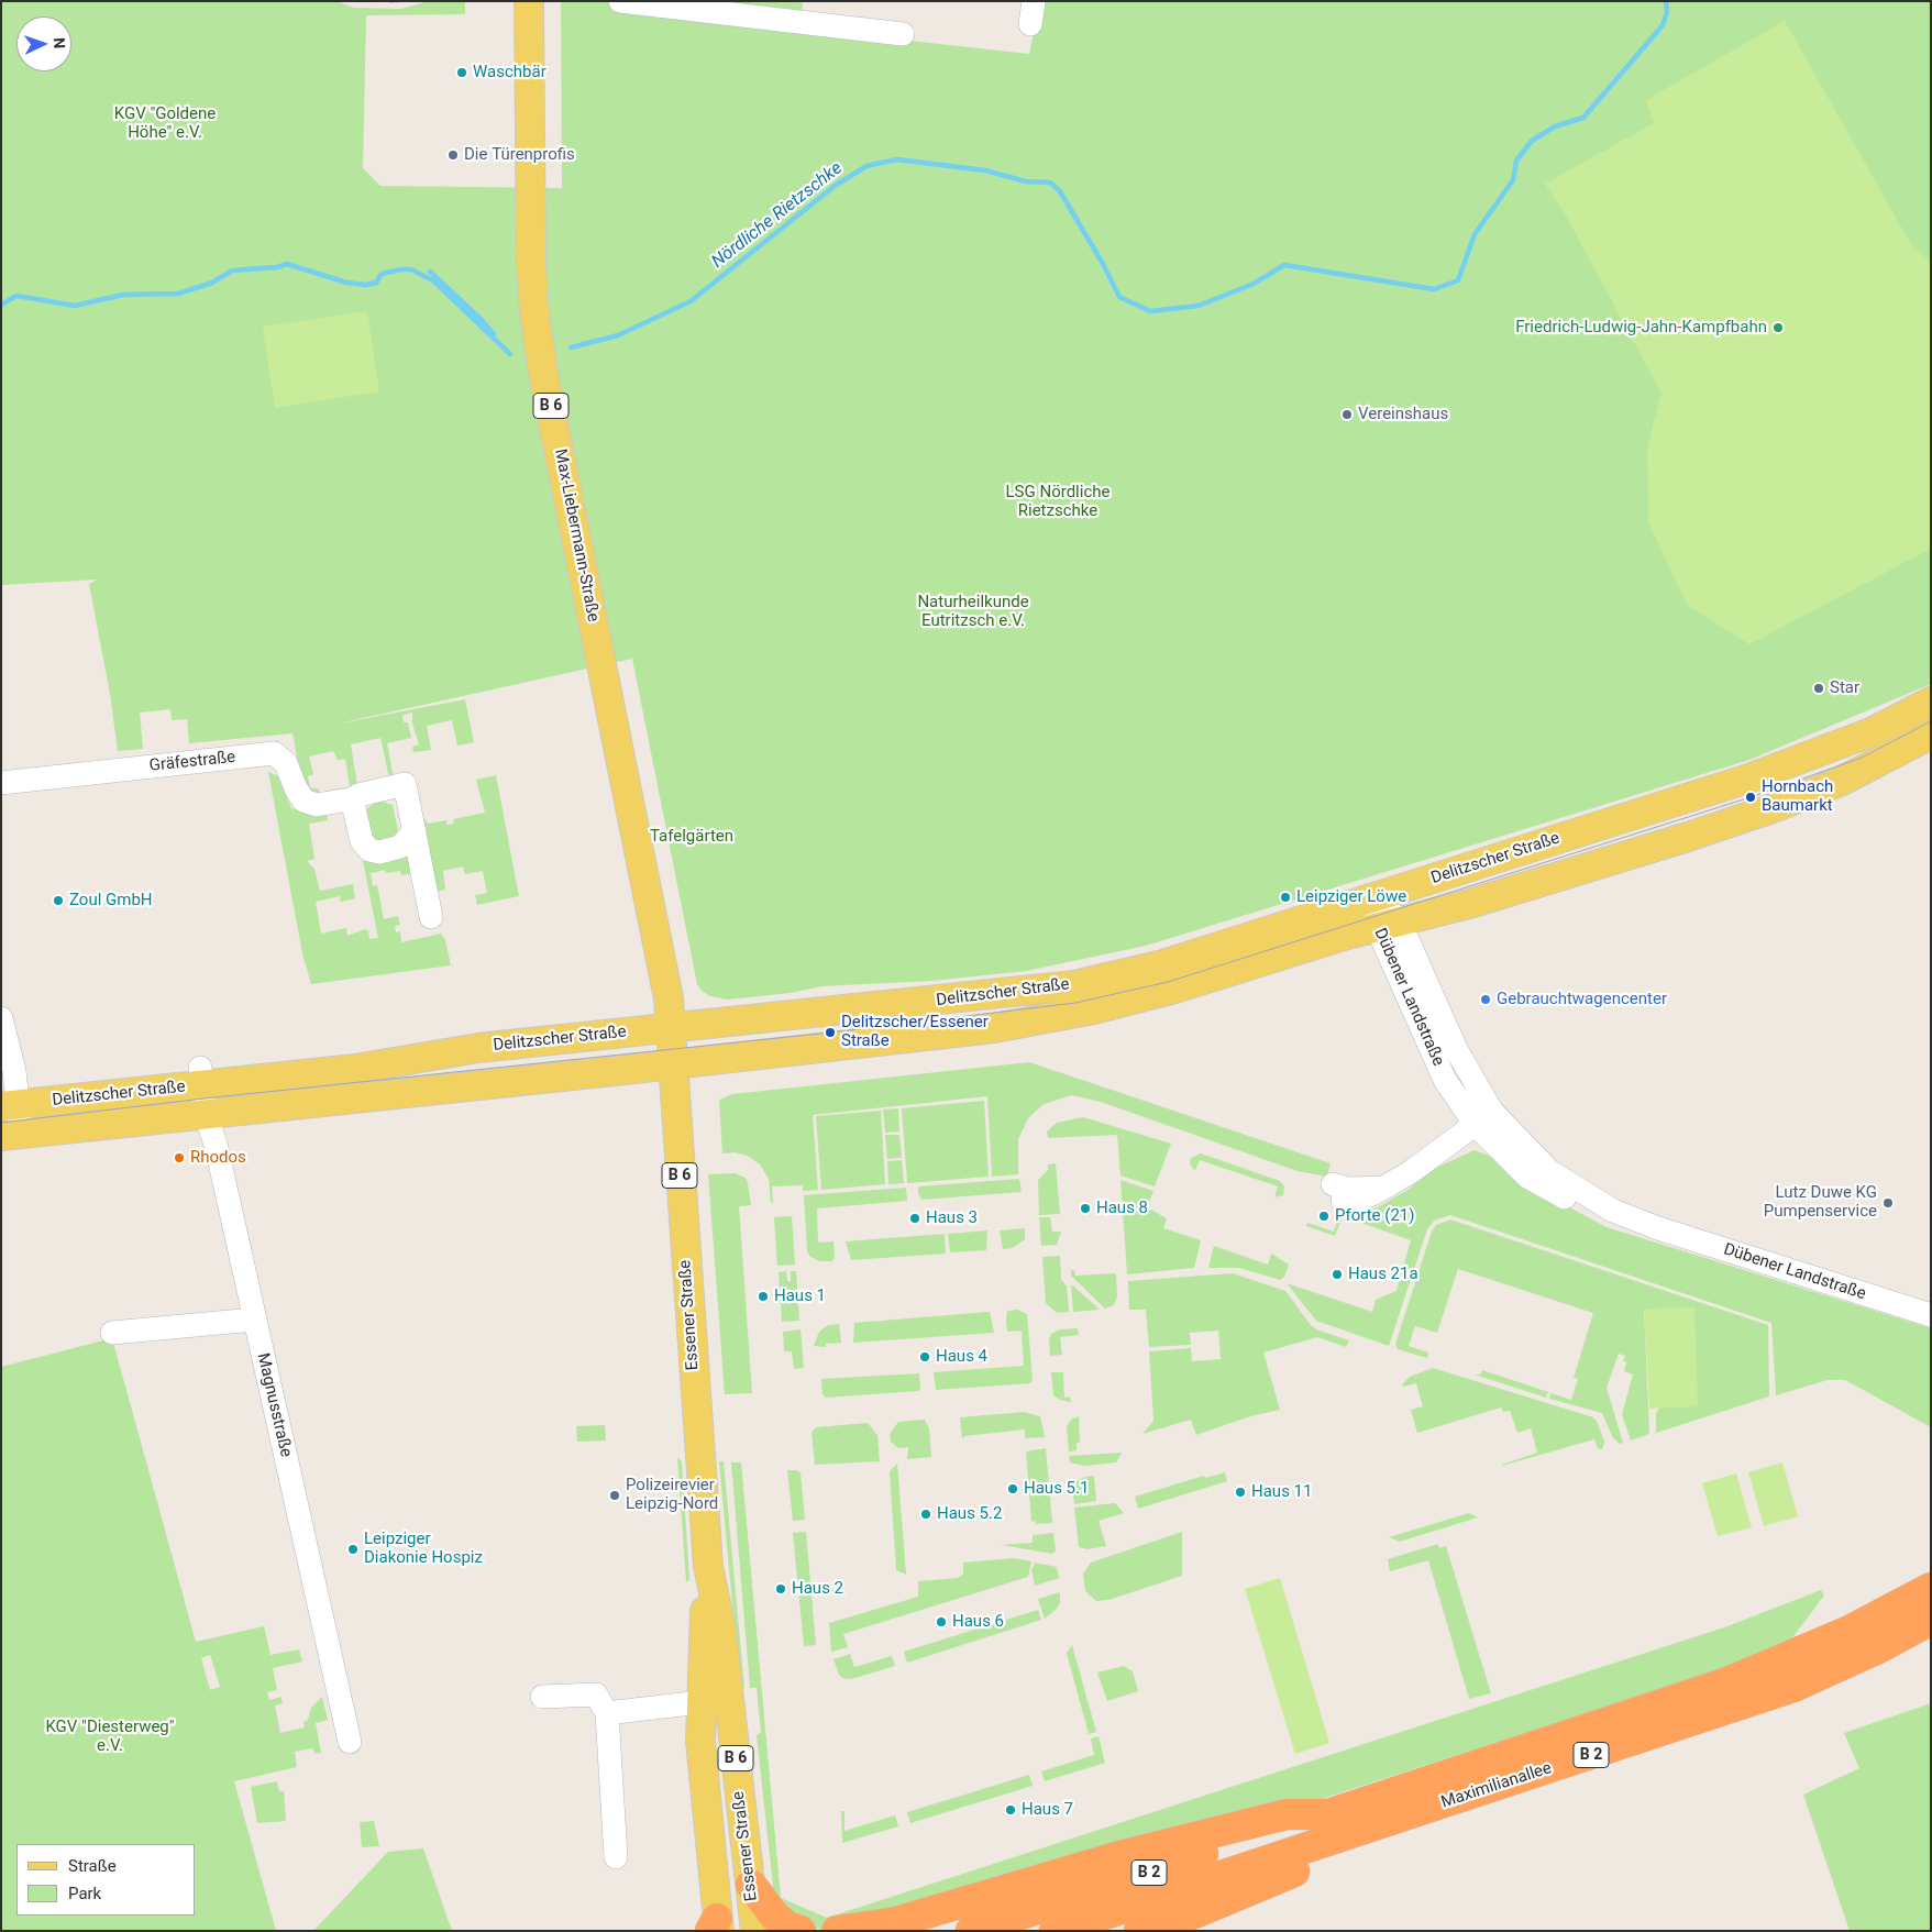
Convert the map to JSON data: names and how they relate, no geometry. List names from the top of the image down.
{
  "streets": {
    "highway": ["B 2", "Maximilianallee"],
    "main road": [
      "B 6",
      "Max-Liebermann-Straße",
      "Delitzscher Straße",
      "Essener Straße"
    ],
    "street": ["Gräfestraße", "Dübener Landstraße", "Magnusstraße"]
  },
  "crossings": [
    ["Max-Liebermann-Straße", "Delitzscher Straße"],
    ["Max-Liebermann-Straße", "Essener Straße"],
    ["Delitzscher Straße", "Dübener Landstraße"],
    ["Delitzscher Straße", "Essener Straße"],
    ["Delitzscher Straße", "Magnusstraße"]
  ],
  "water": ["Nördliche Rietzschke"],
  "parks": [
    "KGV \"Goldene Höhe\" e.V.",
    "LSG Nördliche Rietzschke",
    "Naturheilkunde Eutritzsch e.V.",
    "Tafelgärten",
    "KGV \"Diesterweg\" e.V."
  ],
  "places": [
    "Waschbär",
    "Die Türenprofis",
    "Friedrich-Ludwig-Jahn-Kampfbahn",
    "Vereinshaus",
    "Star",
    "Hornbach Baumarkt",
    "Leipziger Löwe",
    "Zoul GmbH",
    "Gebrauchtwagencenter",
    "Delitzscher/Essener Straße",
    "Rhodos",
    "Lutz Duwe KG Pumpenservice",
    "Haus 8",
    "Pforte (21)",
    "Haus 3",
    "Haus 21a",
    "Haus 1",
    "Haus 4",
    "Haus 5.1",
    "Haus 11",
    "Polizeirevier Leipzig-Nord",
    "Haus 5.2",
    "Leipziger Diakonie Hospiz",
    "Haus 2",
    "Haus 6",
    "Haus 7"
  ],
  "legend": ["Straße", "Park"],
  "north": "right"
}
